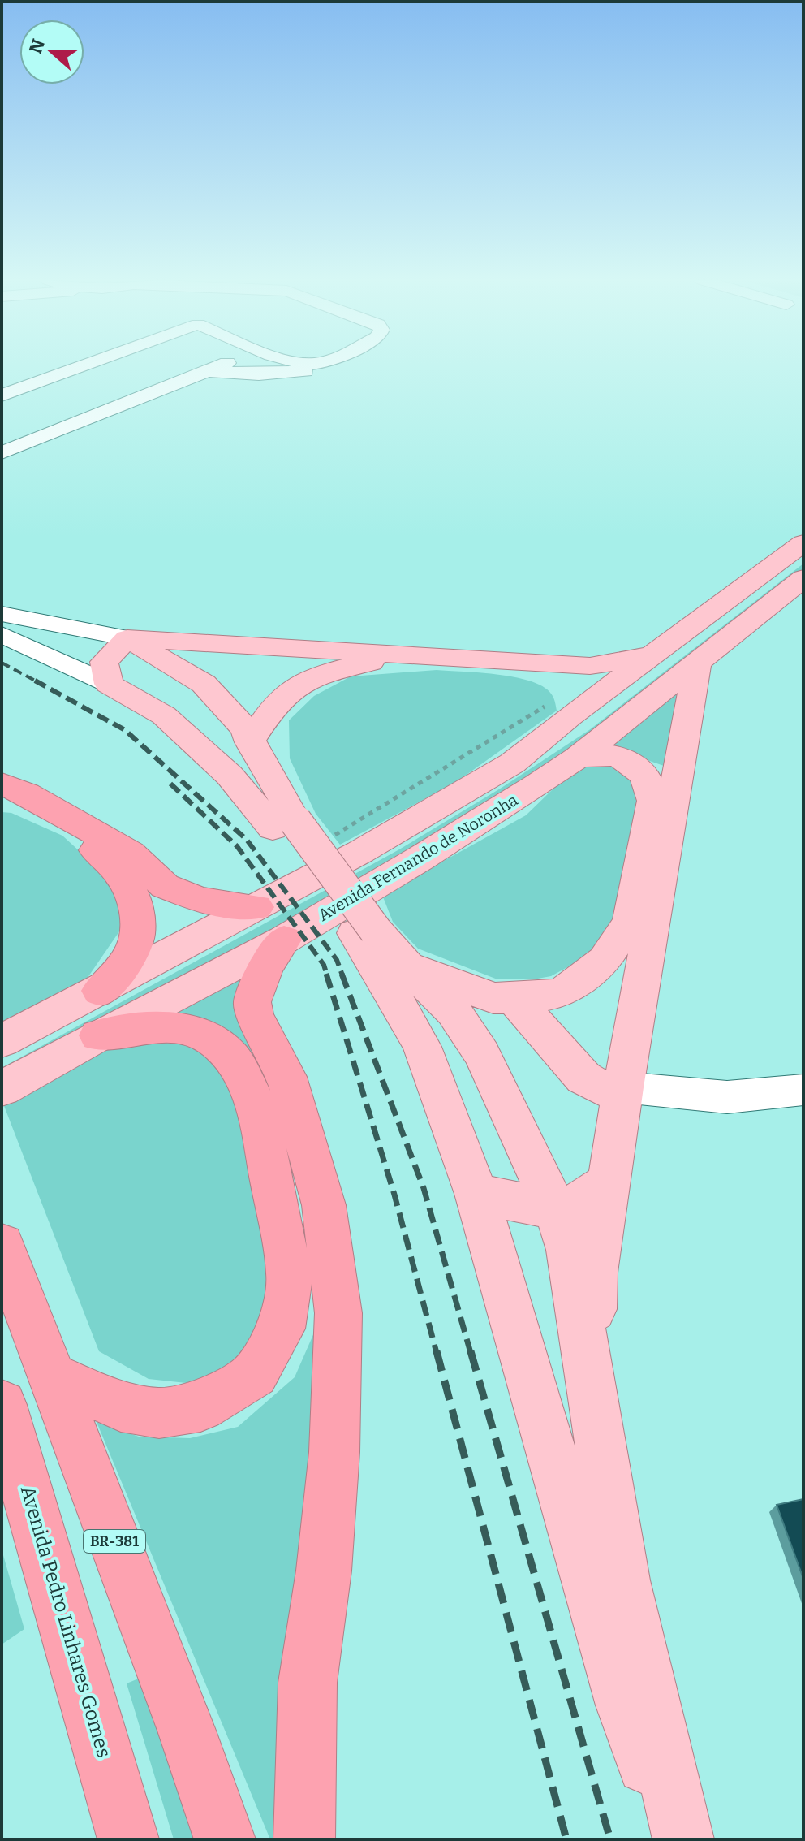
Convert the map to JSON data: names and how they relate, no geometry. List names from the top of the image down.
{
  "streets": {
    "highway": ["BR-381", "Avenida Pedro Linhares Gomes"],
    "main road": ["Avenida Fernando de Noronha"]
  },
  "north": "left"
}
